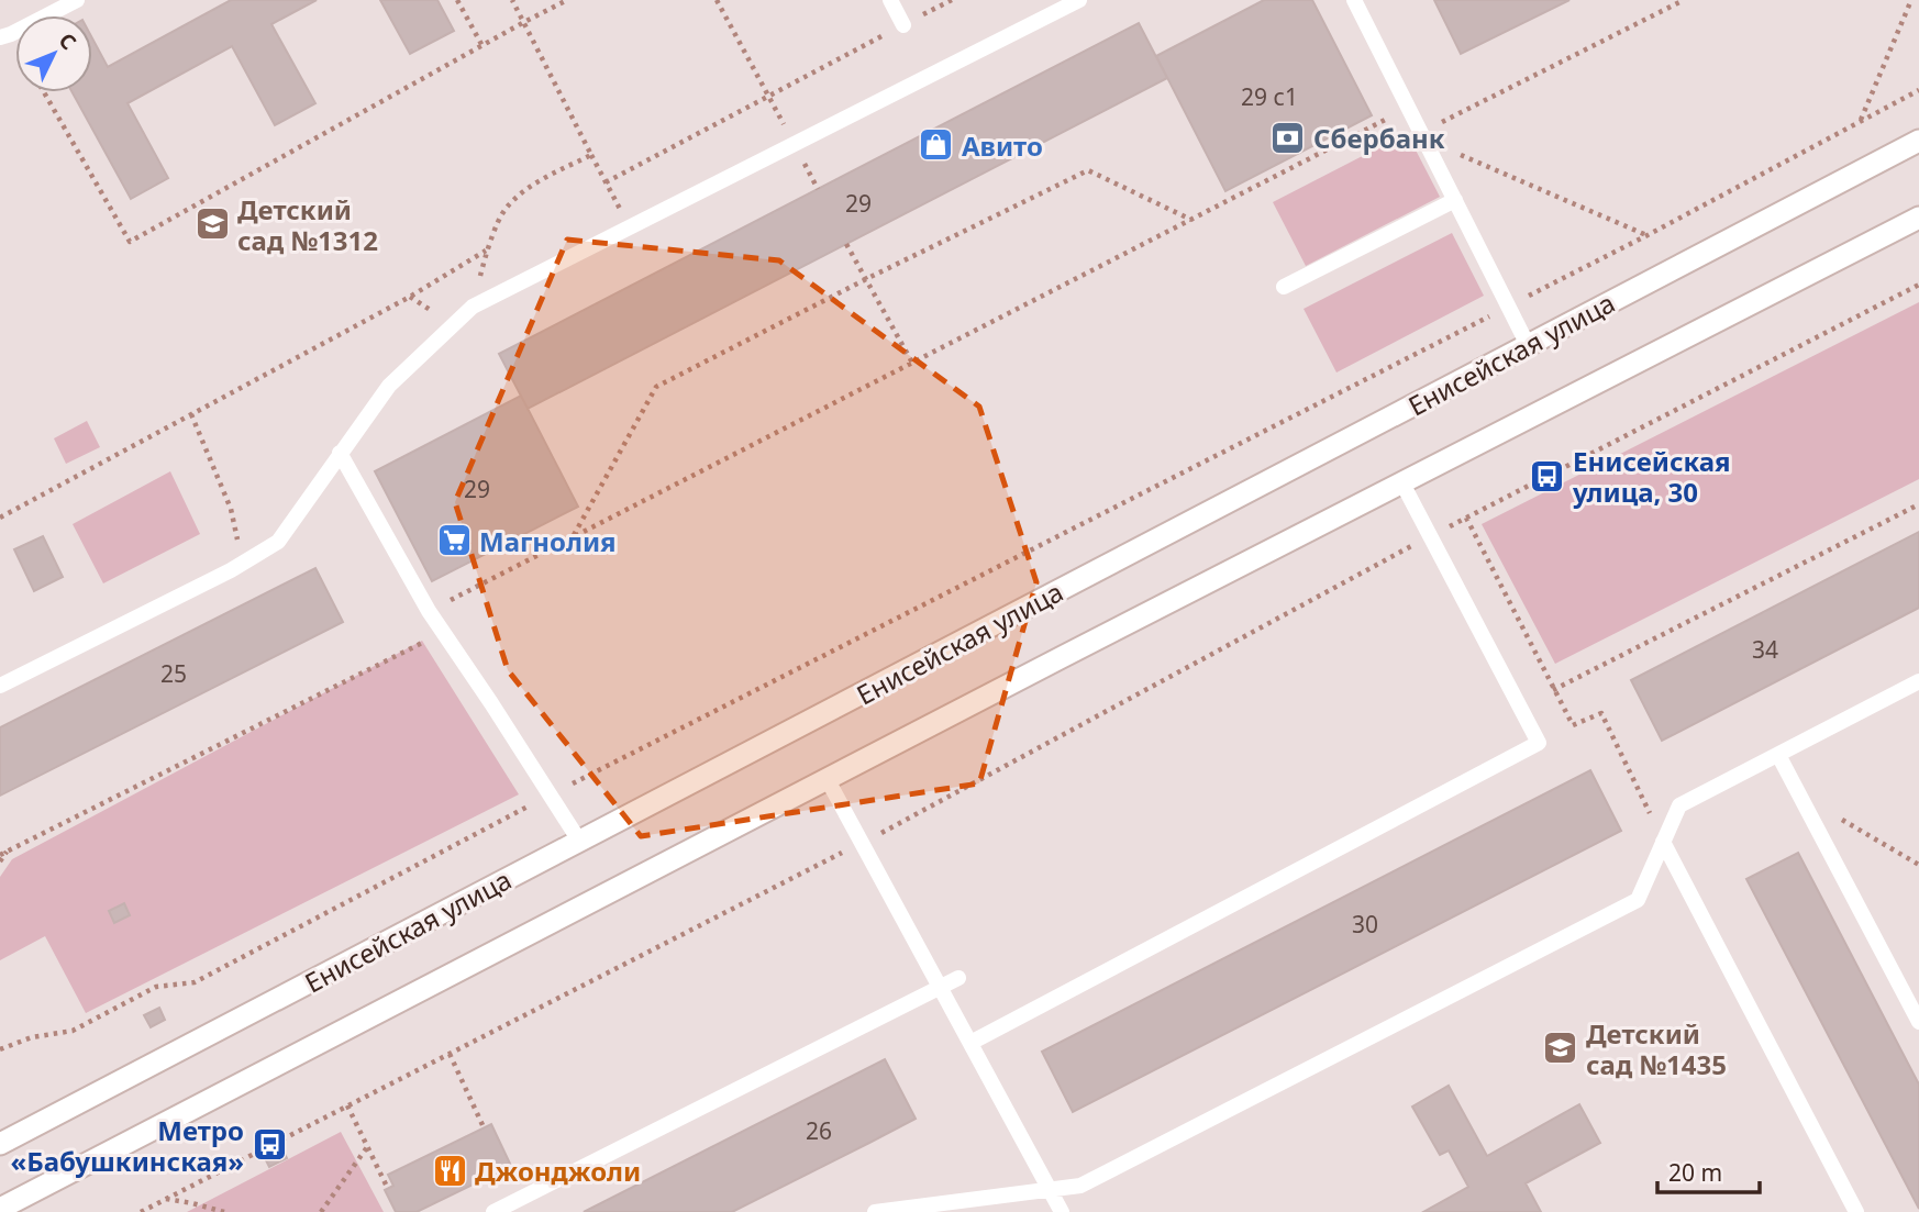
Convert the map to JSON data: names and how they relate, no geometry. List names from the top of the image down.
{
  "streets": {
    "main road": ["Енисейская улица"]
  },
  "places": {
    "bank": ["Сбербанк"],
    "shop": ["Авито"],
    "school or university": ["Детский сад №1312", "Детский сад №1435"],
    "bus stop": ["Енисейская улица, 30", "Метро «Бабушкинская»"],
    "supermarket": ["Магнолия"],
    "restaurant": ["Джонджоли"]
  },
  "house_numbers": [
    "29 с1",
    "29",
    "29",
    "34",
    "25",
    "30",
    "26"
  ],
  "scale_bar": "20 m",
  "north": "top right"
}
